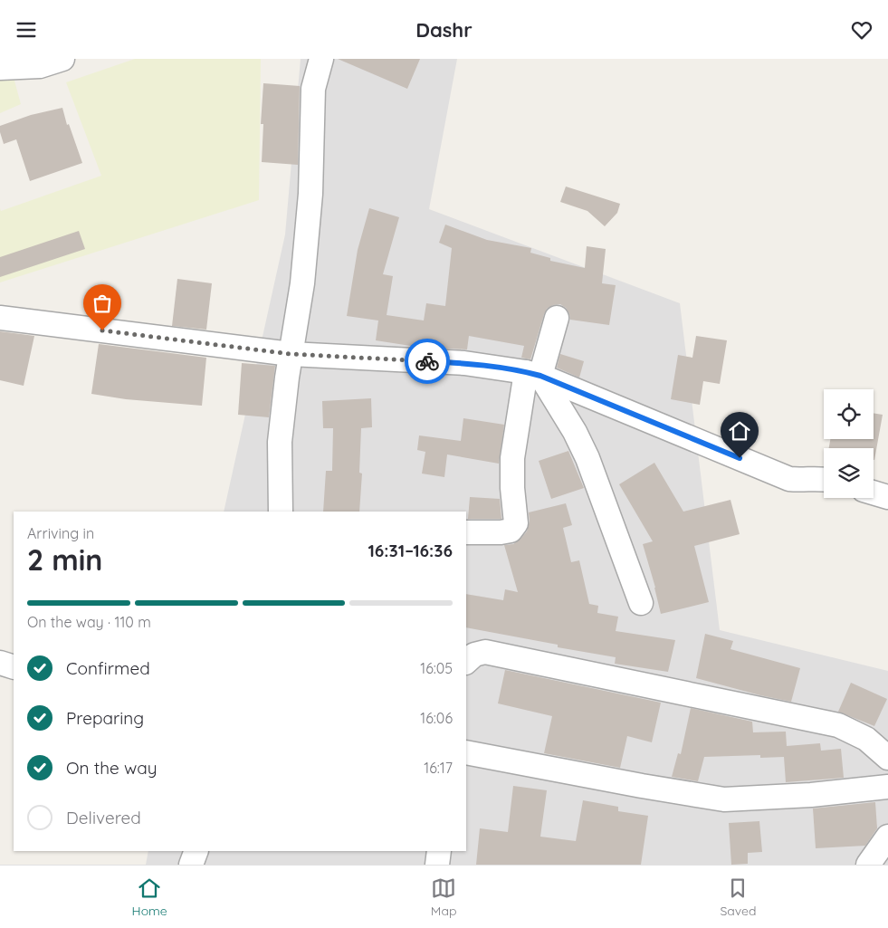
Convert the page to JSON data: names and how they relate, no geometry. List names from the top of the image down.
{
  "page": {
    "header": "Dashr",
    "heading": ["2 min", "Arriving in", "16:31–16:36"],
    "bar": "On the way · 110 m",
    "list": [
      ["Confirmed", "16:05"],
      ["Preparing", "16:06"],
      ["On the way", "16:17"],
      "Delivered"
    ],
    "tabs": ["Home", "Map", "Saved"]
  }
}
